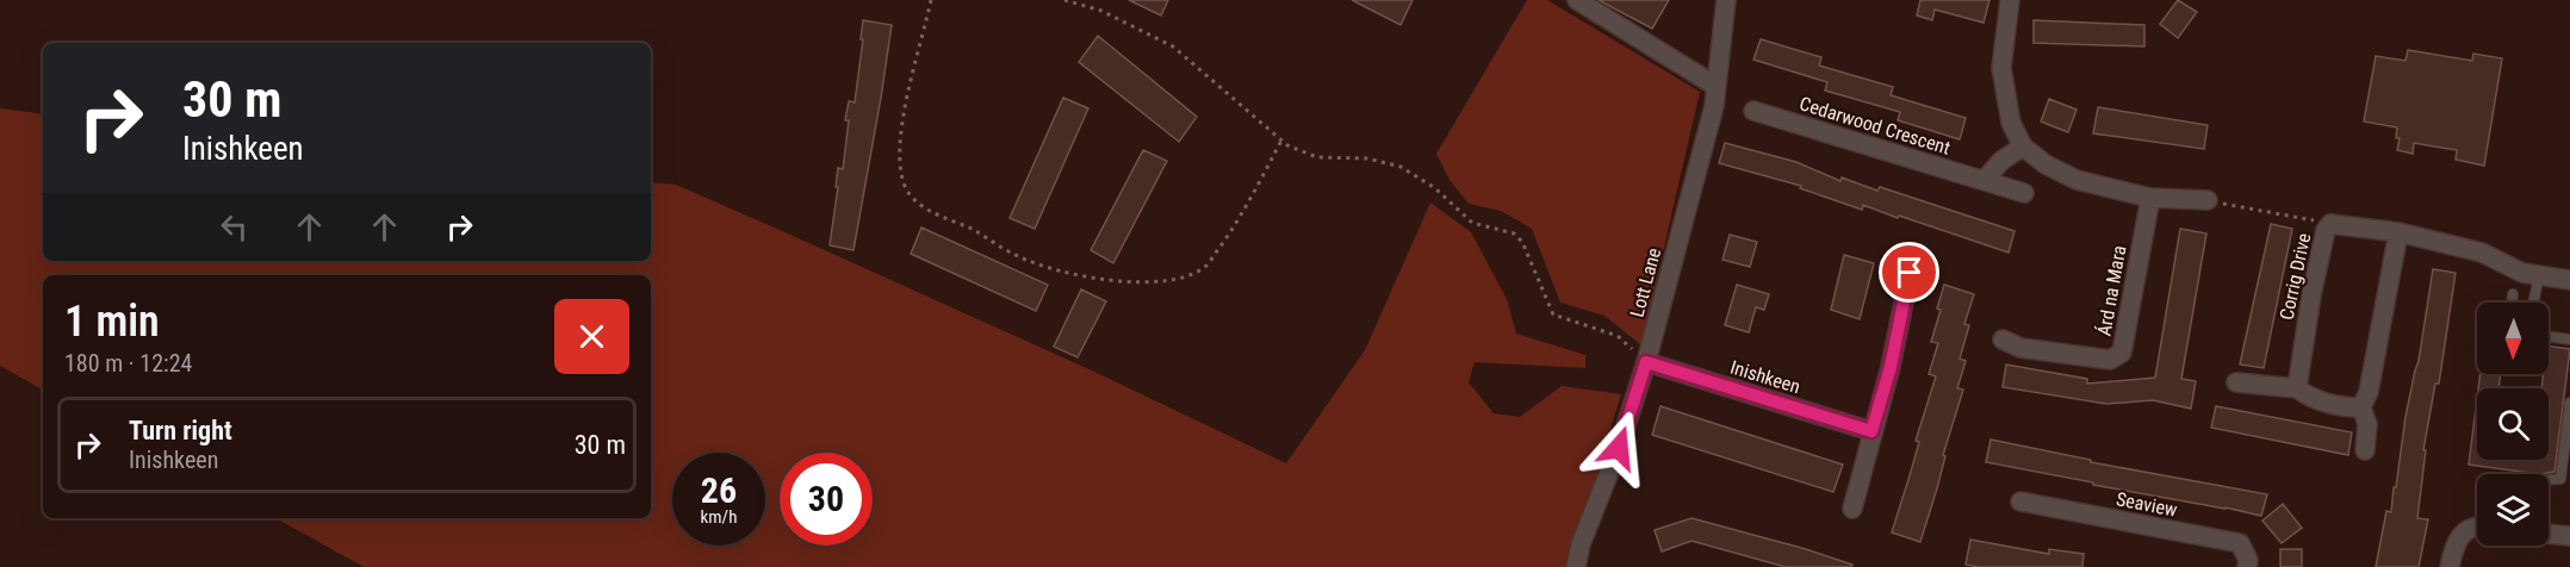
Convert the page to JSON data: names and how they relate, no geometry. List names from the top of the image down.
{
  "streets": {
    "street": [
      "Cedarwood Crescent",
      "Corrig Drive",
      "Lott Lane",
      "Árd na Mara",
      "Inishkeen",
      "Seaview"
    ]
  },
  "crossings": [
    ["Lott Lane", "Inishkeen"]
  ],
  "north": "bottom",
  "page": {
    "turn": ["30 m", "Inishkeen"],
    "heading": ["1 min", "180 m · 12:24"],
    "list": [
      {
        "name": "Turn right",
        "note": "Inishkeen",
        "value": "30 m"
      }
    ],
    "speed": "26 km/h",
    "limit": "30"
  }
}
